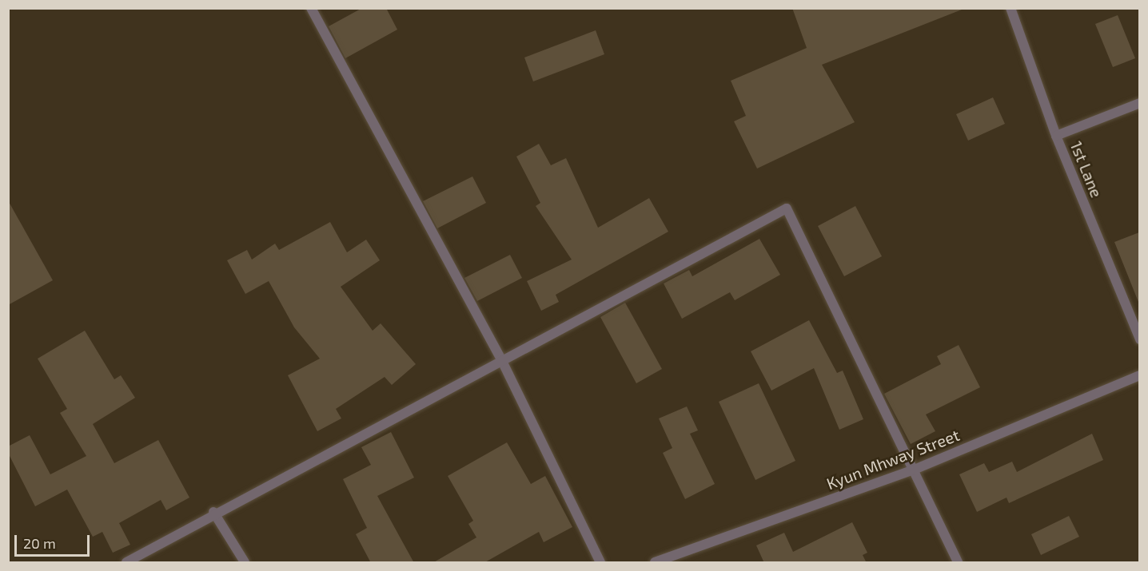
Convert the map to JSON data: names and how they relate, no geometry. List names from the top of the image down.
{
  "streets": {
    "street": ["1st Lane", "Kyun Mhway Street"]
  },
  "scale_bar": "20 m"
}
